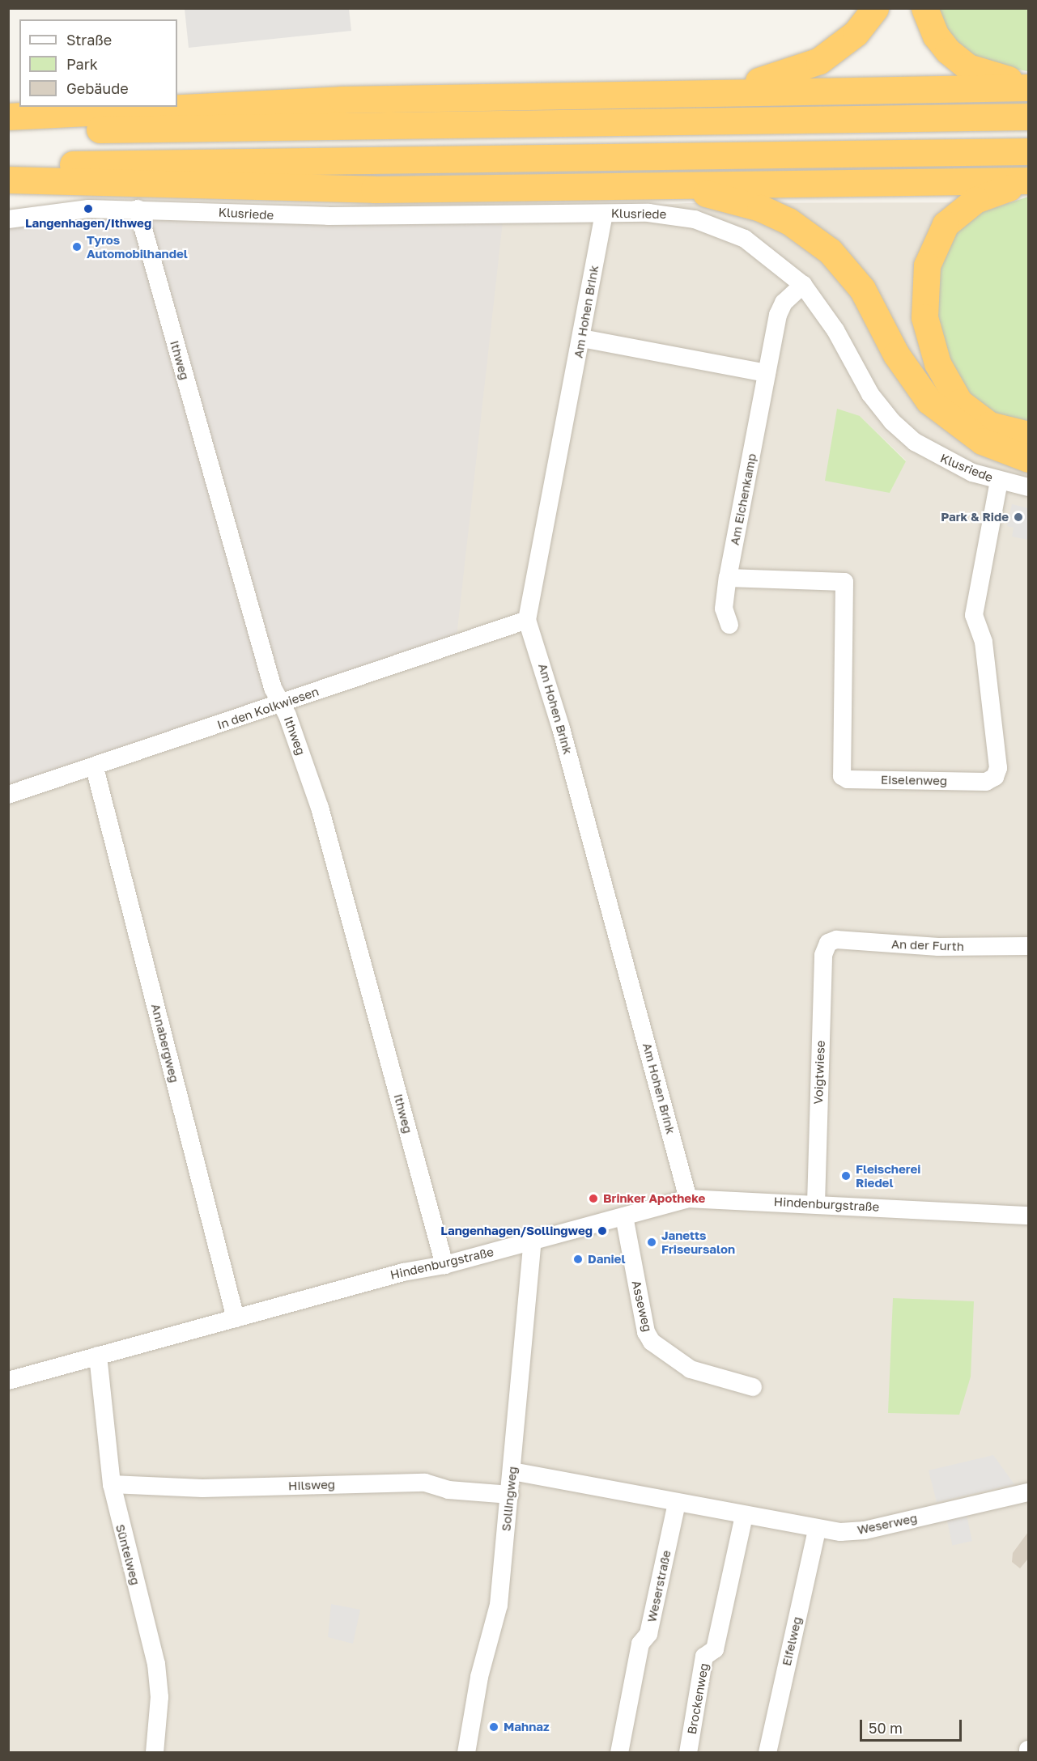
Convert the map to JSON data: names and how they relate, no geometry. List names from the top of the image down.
{
  "streets": {
    "street": [
      "Klusriede",
      "Am Hohen Brink",
      "Ithweg",
      "Am Eichenkamp",
      "In den Kolkwiesen",
      "Eiselenweg",
      "An der Furth",
      "Annabergweg",
      "Voigtwiese",
      "Hindenburgstraße",
      "Asseweg",
      "Hilsweg",
      "Sollingweg",
      "Weserweg",
      "Süntelweg",
      "Weserstraße",
      "Eifelweg",
      "Brockenweg"
    ]
  },
  "crossings": [
    ["Klusriede", "Am Hohen Brink"],
    ["Klusriede", "Ithweg"],
    ["Klusriede", "Am Eichenkamp"],
    ["Klusriede", "Eiselenweg"],
    ["Am Hohen Brink", "In den Kolkwiesen"],
    ["Am Hohen Brink", "Hindenburgstraße"],
    ["Ithweg", "In den Kolkwiesen"],
    ["Ithweg", "Hindenburgstraße"],
    ["Am Eichenkamp", "Eiselenweg"],
    ["In den Kolkwiesen", "Annabergweg"],
    ["An der Furth", "Voigtwiese"],
    ["Annabergweg", "Hindenburgstraße"],
    ["Voigtwiese", "Hindenburgstraße"],
    ["Hindenburgstraße", "Asseweg"],
    ["Hindenburgstraße", "Sollingweg"],
    ["Hindenburgstraße", "Süntelweg"],
    ["Hilsweg", "Sollingweg"],
    ["Hilsweg", "Süntelweg"],
    ["Sollingweg", "Weserweg"],
    ["Weserweg", "Weserstraße"],
    ["Weserweg", "Eifelweg"],
    ["Weserweg", "Brockenweg"]
  ],
  "places": [
    "Langenhagen/Ithweg",
    "Tyros Automobilhandel",
    "Park & Ride",
    "Fleischerei Riedel",
    "Brinker Apotheke",
    "Langenhagen/Sollingweg",
    "Janetts Friseursalon",
    "Daniel",
    "Mahnaz"
  ],
  "legend": ["Straße", "Park", "Gebäude"],
  "scale_bar": "50 m"
}
